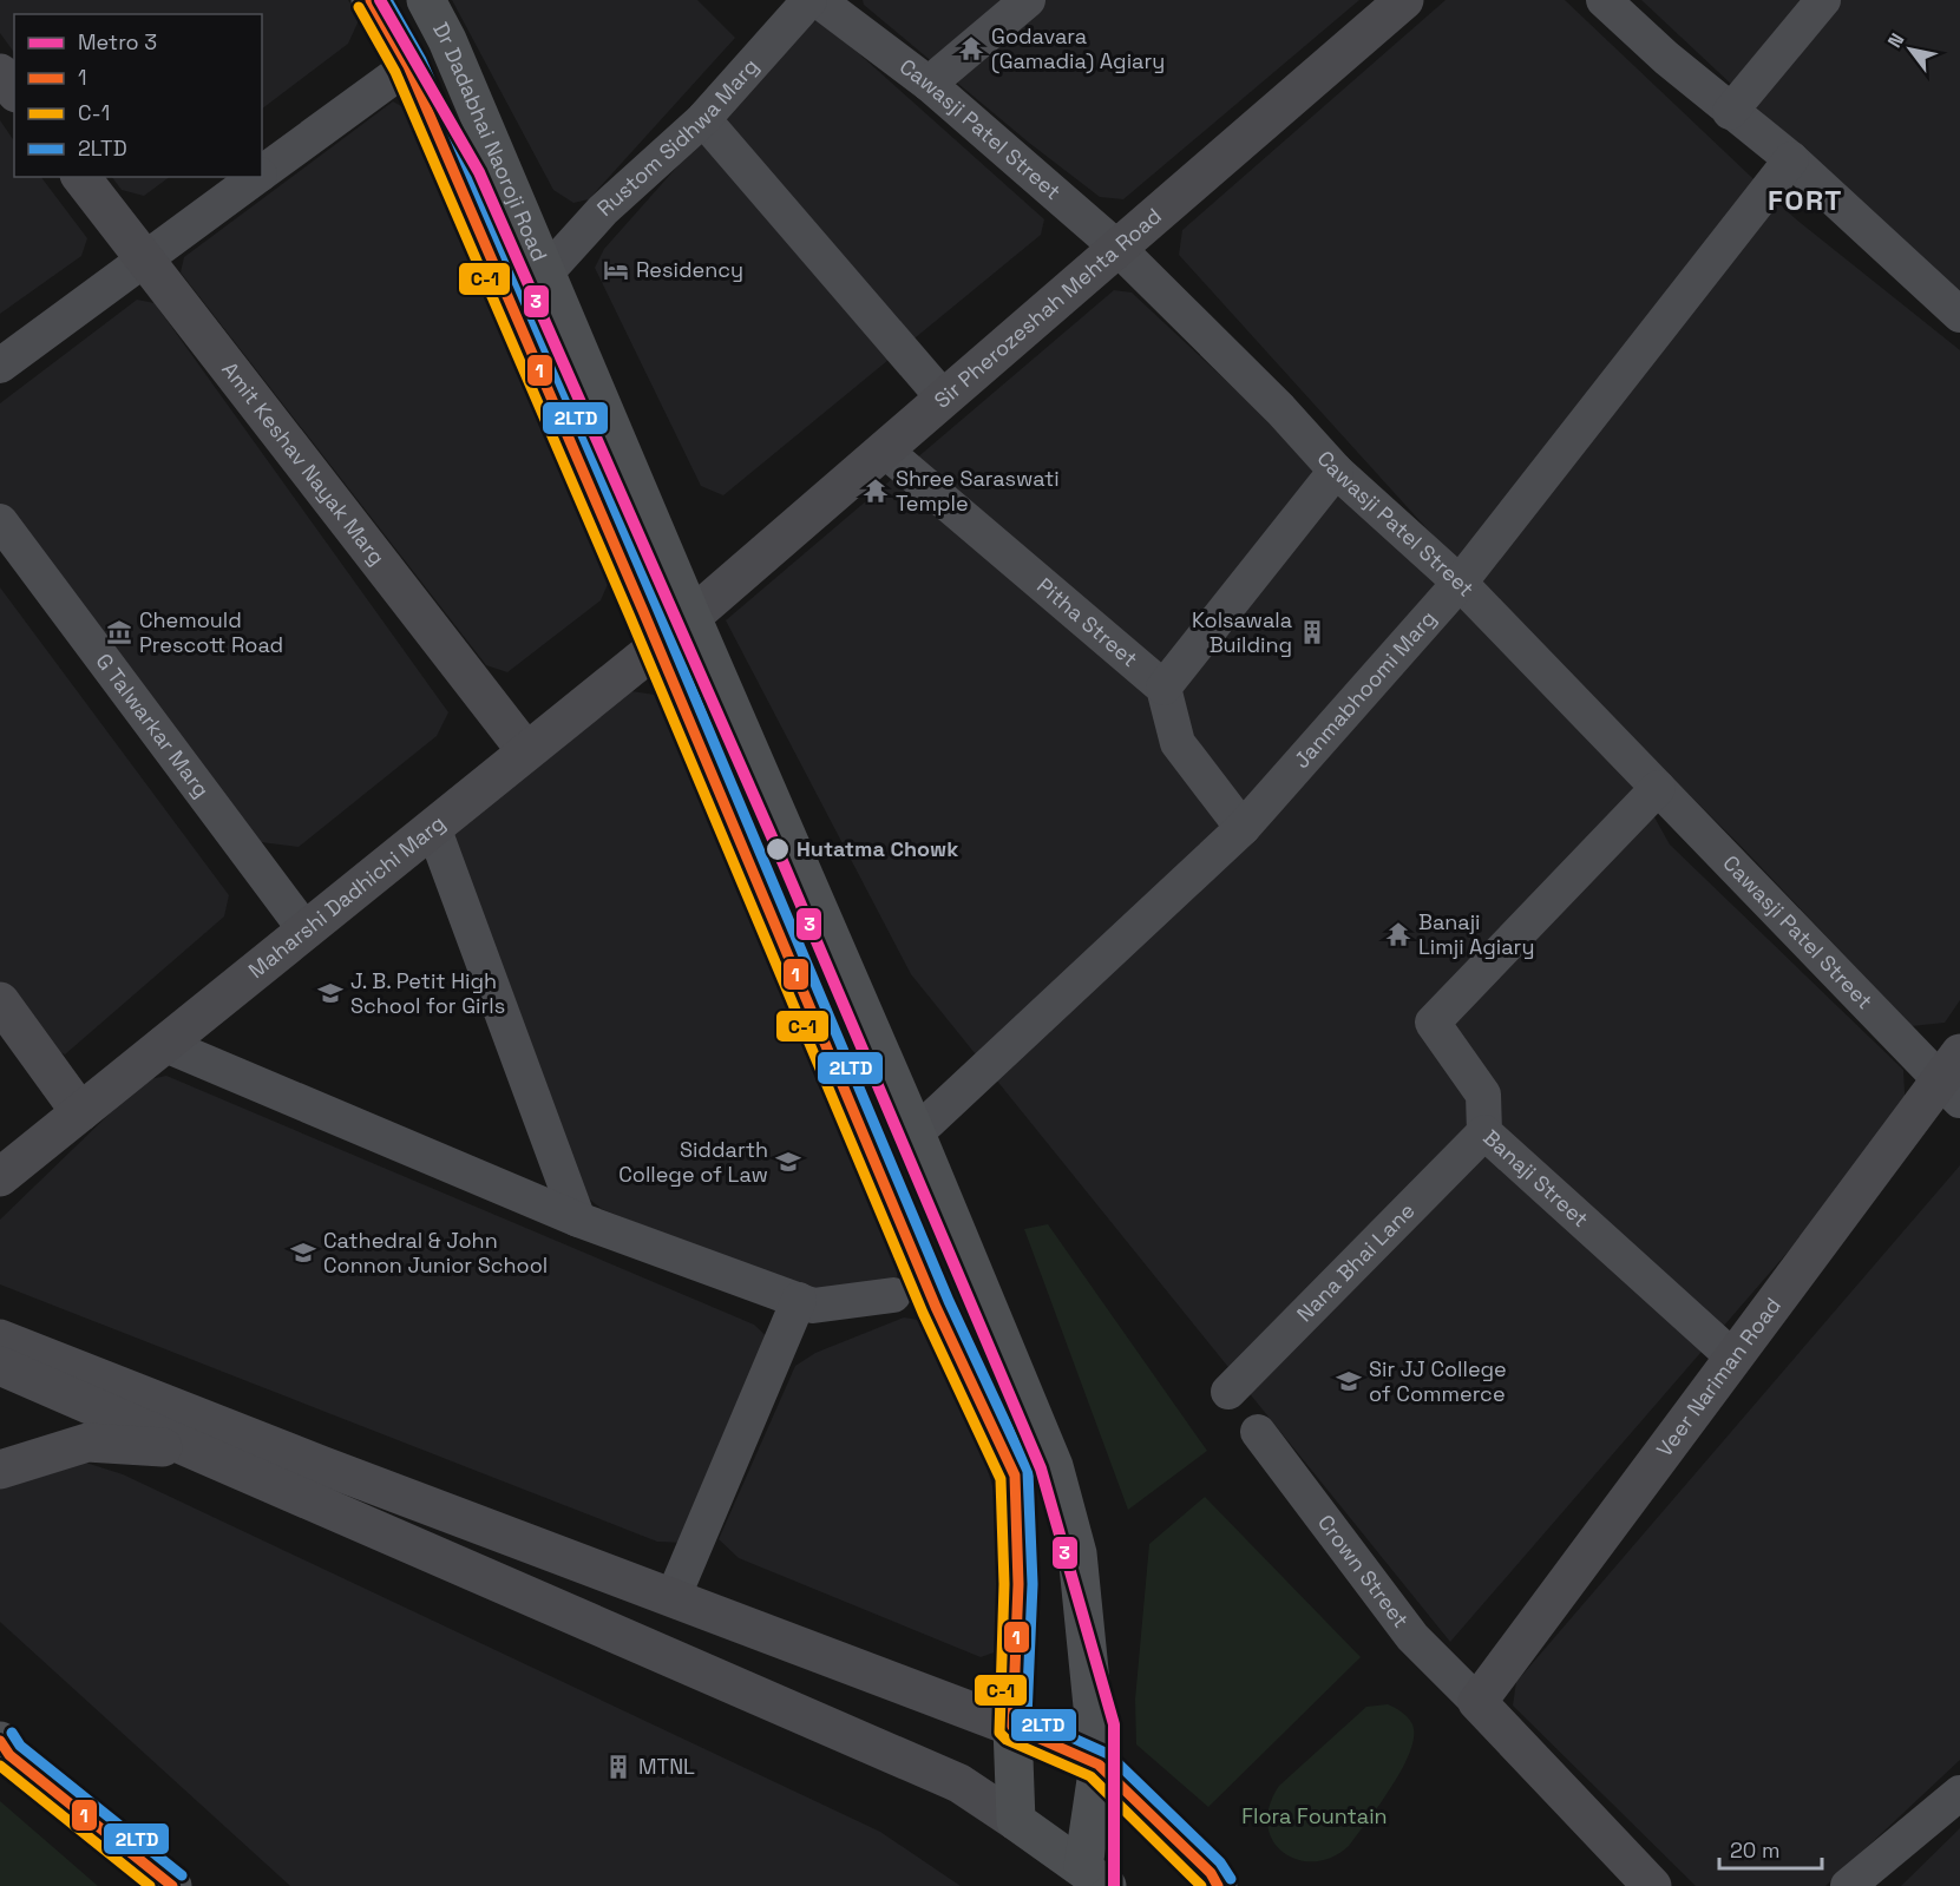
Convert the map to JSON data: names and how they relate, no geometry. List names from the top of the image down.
{
  "streets": {
    "main road": [
      "Dr Dadabhai Naoroji Road",
      "Sir Pherozeshah Mehta Road",
      "Amit Keshav Nayak Marg",
      "Maharshi Dadhichi Marg",
      "Veer Nariman Road"
    ],
    "street": [
      "Cawasji Patel Street",
      "Rustom Sidhwa Marg",
      "Pitha Street",
      "Janmabhoomi Marg",
      "G Talwarkar Marg",
      "Banaji Street",
      "Nana Bhai Lane",
      "Crown Street"
    ]
  },
  "crossings": [
    ["Cawasji Patel Street", "Sir Pherozeshah Mehta Road"],
    ["Cawasji Patel Street", "Janmabhoomi Marg"],
    ["Cawasji Patel Street", "Banaji Street"],
    ["Cawasji Patel Street", "Veer Nariman Road"],
    ["Rustom Sidhwa Marg", "Dr Dadabhai Naoroji Road"],
    ["Dr Dadabhai Naoroji Road", "Sir Pherozeshah Mehta Road"],
    ["Dr Dadabhai Naoroji Road", "Janmabhoomi Marg"],
    ["Dr Dadabhai Naoroji Road", "Maharshi Dadhichi Marg"],
    ["Sir Pherozeshah Mehta Road", "Pitha Street"],
    ["Sir Pherozeshah Mehta Road", "Maharshi Dadhichi Marg"],
    ["Amit Keshav Nayak Marg", "Maharshi Dadhichi Marg"],
    ["G Talwarkar Marg", "Maharshi Dadhichi Marg"],
    ["Banaji Street", "Nana Bhai Lane"],
    ["Banaji Street", "Veer Nariman Road"],
    ["Veer Nariman Road", "Crown Street"]
  ],
  "districts": ["FORT"],
  "parks": ["Flora Fountain"],
  "places": {
    "temple": ["Godavara (Gamadia) Agiary", "Shree Saraswati Temple", "Banaji Limji Agiary"],
    "hotel": ["Residency"],
    "museum": ["Chemould Prescott Road"],
    "building": ["Kolsawala Building", "MTNL"],
    "other": ["Hutatma Chowk"],
    "school or university": [
      "J. B. Petit High School for Girls",
      "Siddarth College of Law",
      "Cathedral & John Connon Junior School",
      "Sir JJ College of Commerce"
    ]
  },
  "lines": [
    "metro line 3",
    "transit line 1",
    "transit line 2LTD",
    "transit line C-1"
  ],
  "legend": [
    "Metro 3",
    "1",
    "C-1",
    "2LTD"
  ],
  "scale_bar": "20 m",
  "north": "top left"
}
